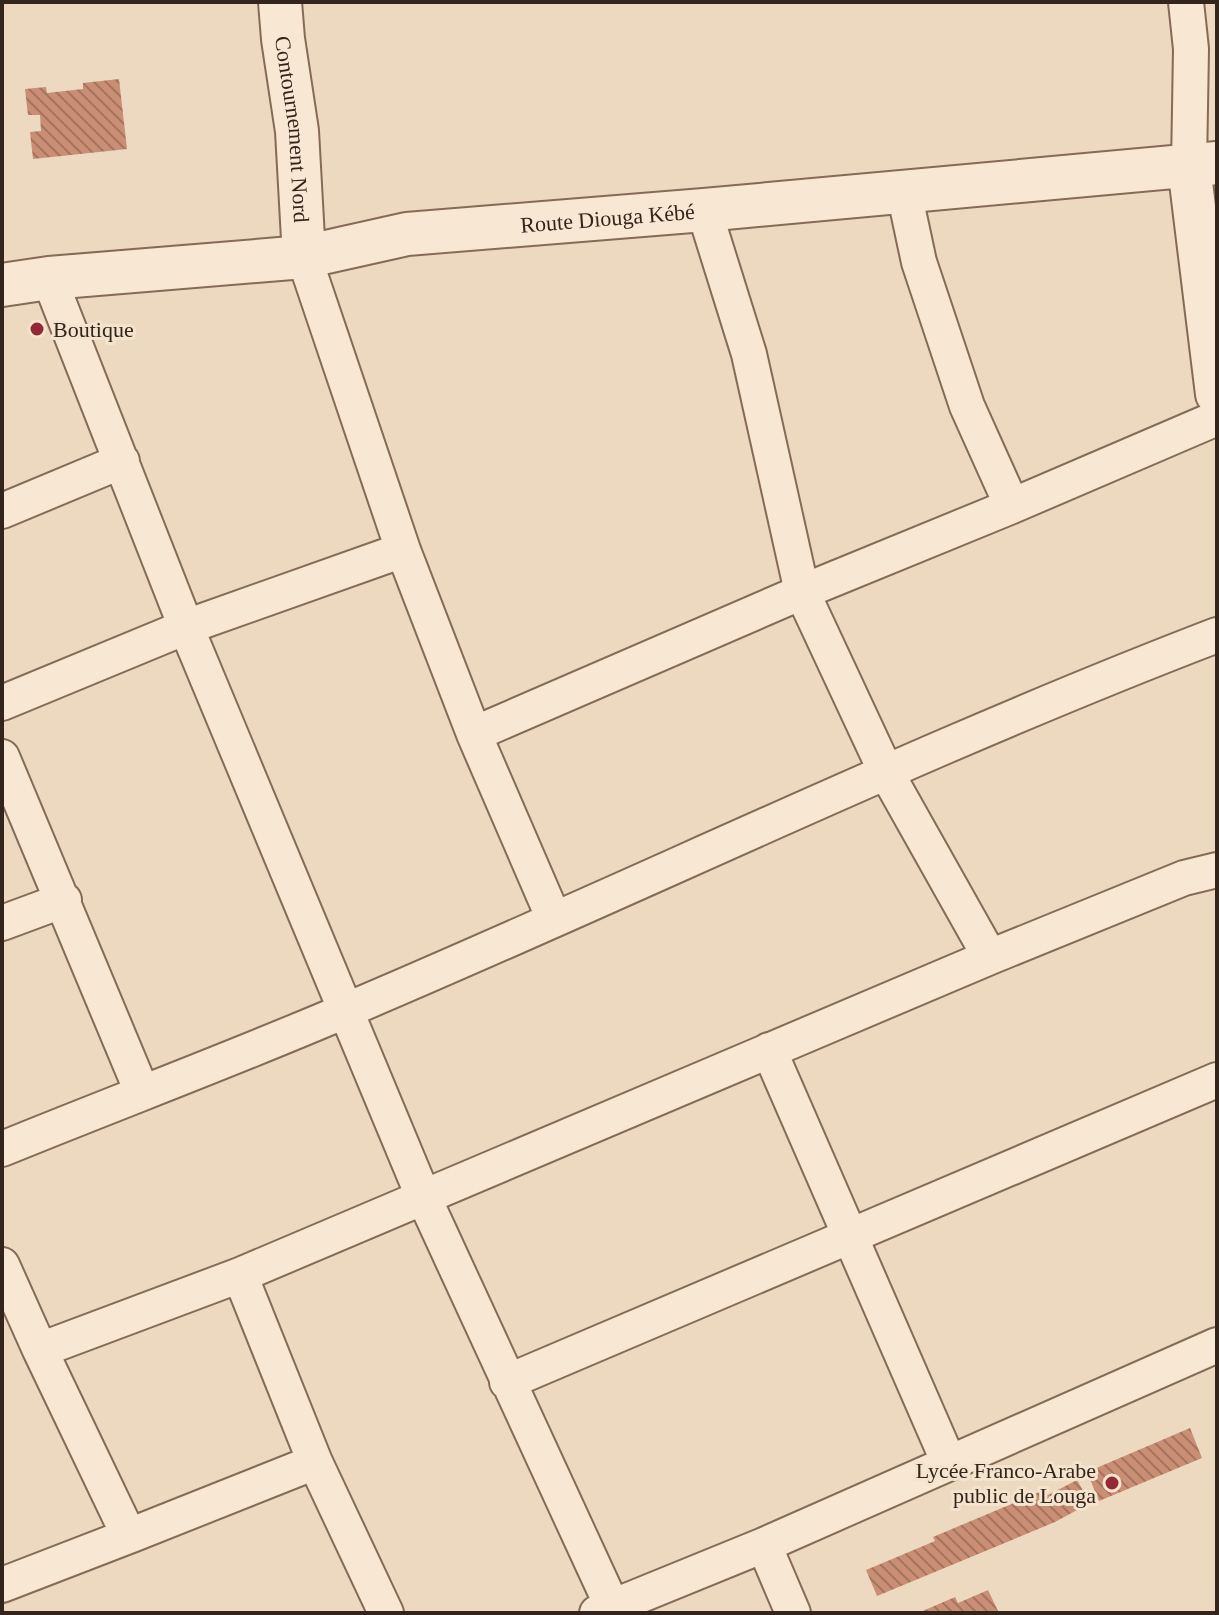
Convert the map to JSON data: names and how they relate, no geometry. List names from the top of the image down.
{
  "streets": {
    "street": ["Contournement Nord", "Route Diouga Kébé"]
  },
  "crossings": [
    ["Contournement Nord", "Route Diouga Kébé"]
  ],
  "places": ["Boutique", "Lycée Franco-Arabe public de Louga"]
}
